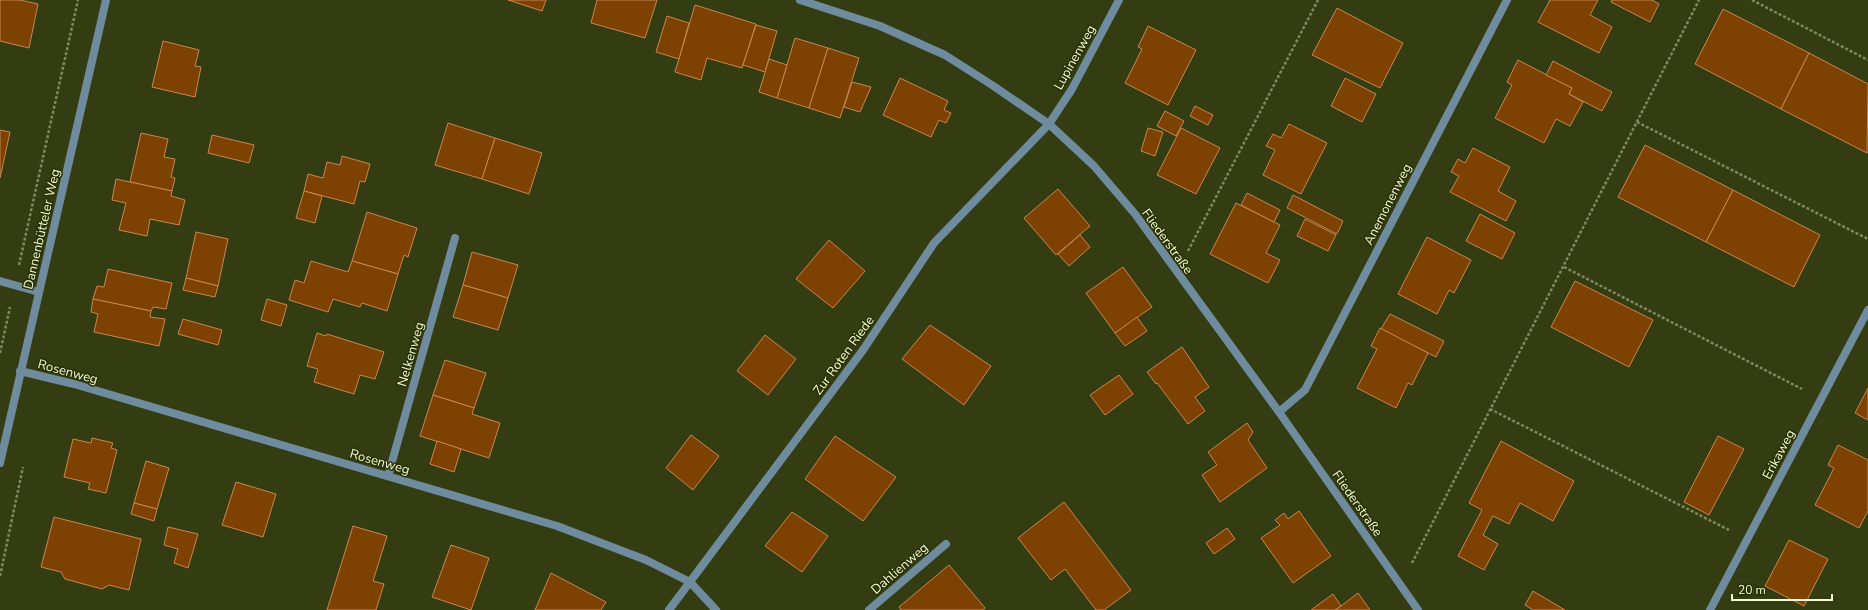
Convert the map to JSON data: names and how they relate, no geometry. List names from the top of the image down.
{
  "streets": {
    "street": [
      "Lupinenweg",
      "Anemonenweg",
      "Dannenbütteler Weg",
      "Fliederstraße",
      "Nelkenweg",
      "Zur Roten Riede",
      "Rosenweg",
      "Erikaweg",
      "Dahlienweg"
    ]
  },
  "crossings": [
    ["Lupinenweg", "Fliederstraße"],
    ["Lupinenweg", "Zur Roten Riede"],
    ["Anemonenweg", "Fliederstraße"],
    ["Dannenbütteler Weg", "Rosenweg"],
    ["Fliederstraße", "Zur Roten Riede"],
    ["Nelkenweg", "Rosenweg"],
    ["Zur Roten Riede", "Rosenweg"]
  ],
  "scale_bar": "20 m"
}
